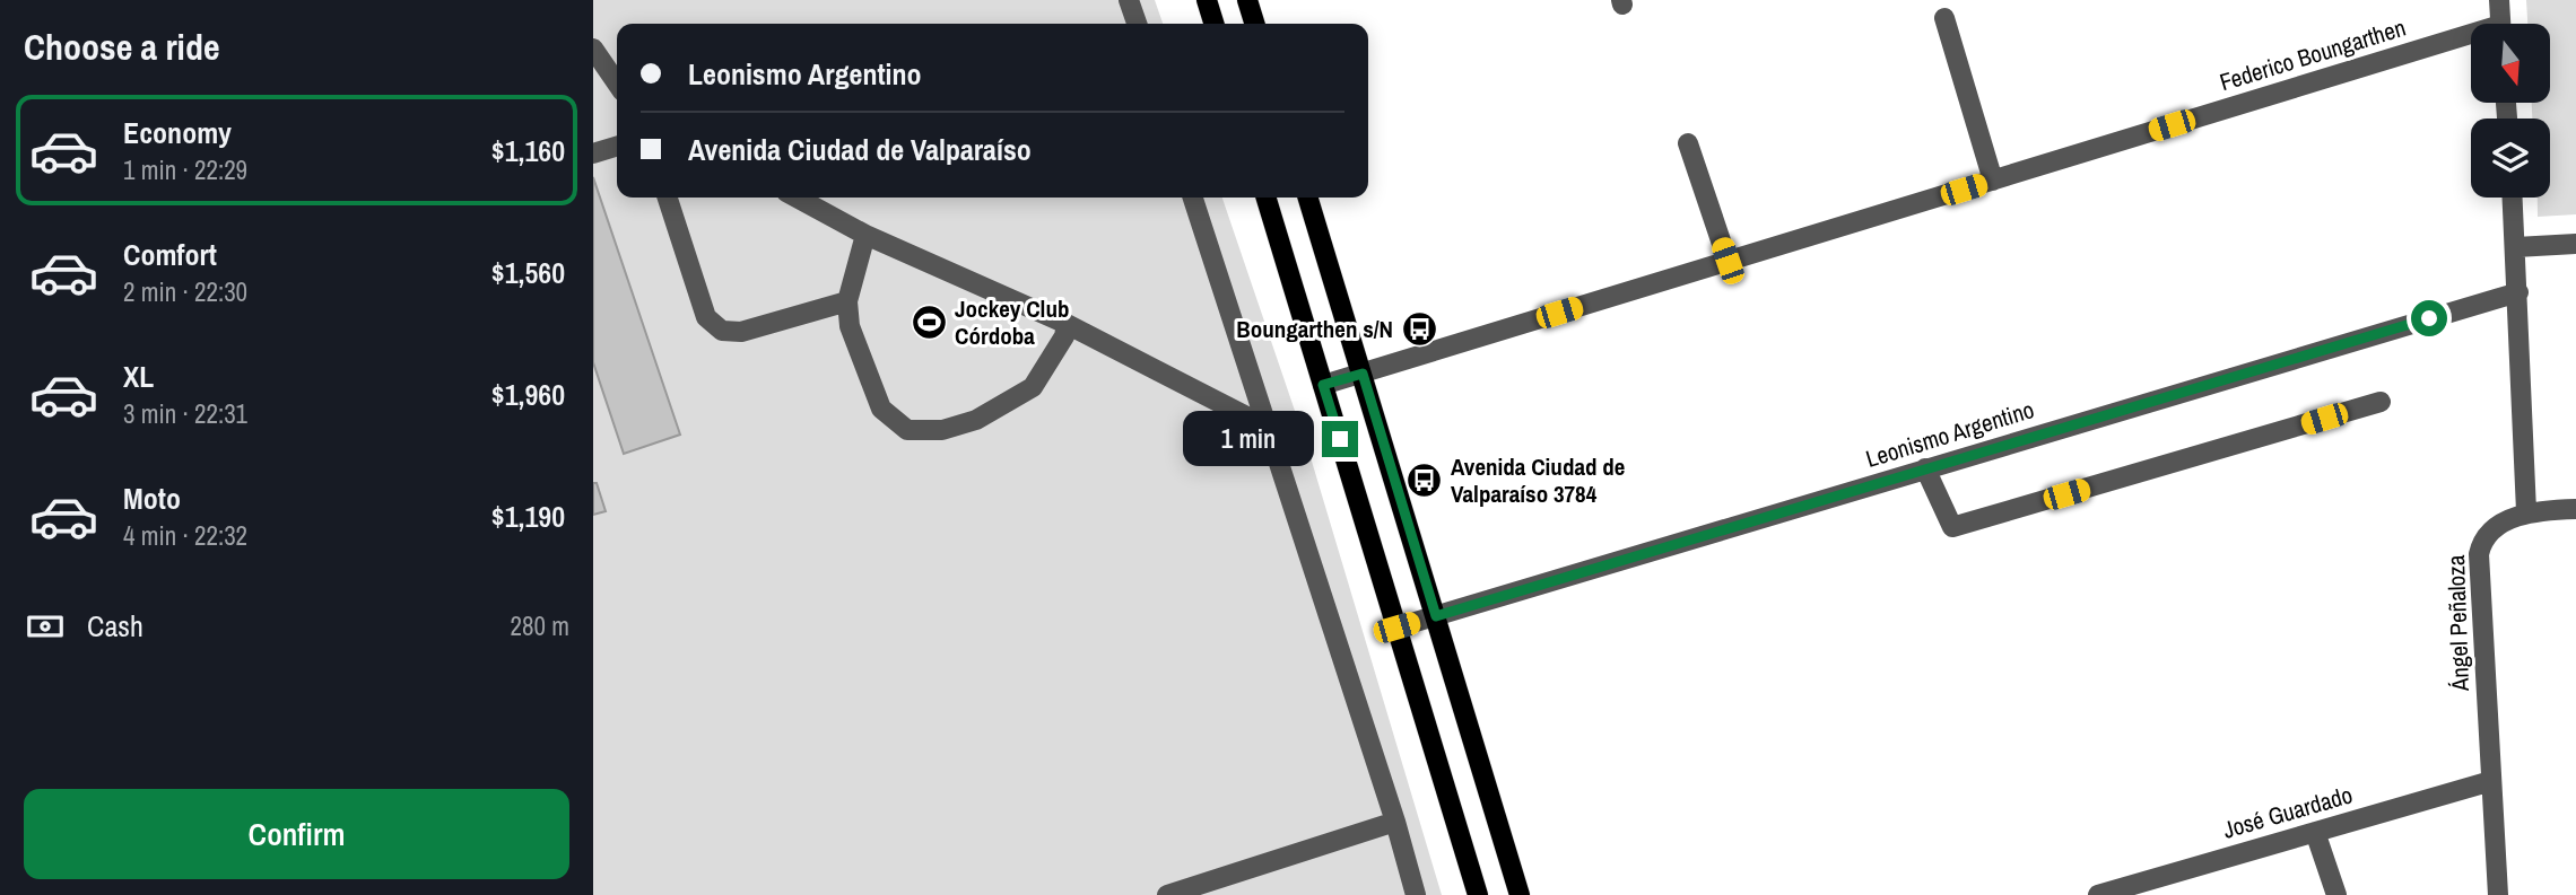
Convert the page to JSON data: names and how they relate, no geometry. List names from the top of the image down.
{
  "streets": {
    "street": [
      "Federico Boungarthen",
      "Leonismo Argentino",
      "Ángel Peñaloza",
      "José Guardado"
    ]
  },
  "crossings": [
    ["Ángel Peñaloza", "José Guardado"]
  ],
  "places": {
    "sports": ["Jockey Club Córdoba"],
    "bus stop": ["Boungarthen s/N", "Avenida Ciudad de Valparaíso 3784"]
  },
  "north": "bottom",
  "page": {
    "heading": "Choose a ride",
    "banner": ["Leonismo Argentino", "Avenida Ciudad de Valparaíso"],
    "list": [
      {
        "name": "Economy",
        "note": "1 min · 22:29",
        "value": "$1,160"
      },
      {
        "name": "Comfort",
        "note": "2 min · 22:30",
        "value": "$1,560"
      },
      {
        "name": "XL",
        "note": "3 min · 22:31",
        "value": "$1,960"
      },
      {
        "name": "Moto",
        "note": "4 min · 22:32",
        "value": "$1,190"
      }
    ],
    "bubble": "1 min",
    "pay": ["Cash", "280 m"],
    "buttons": "Confirm"
  }
}
